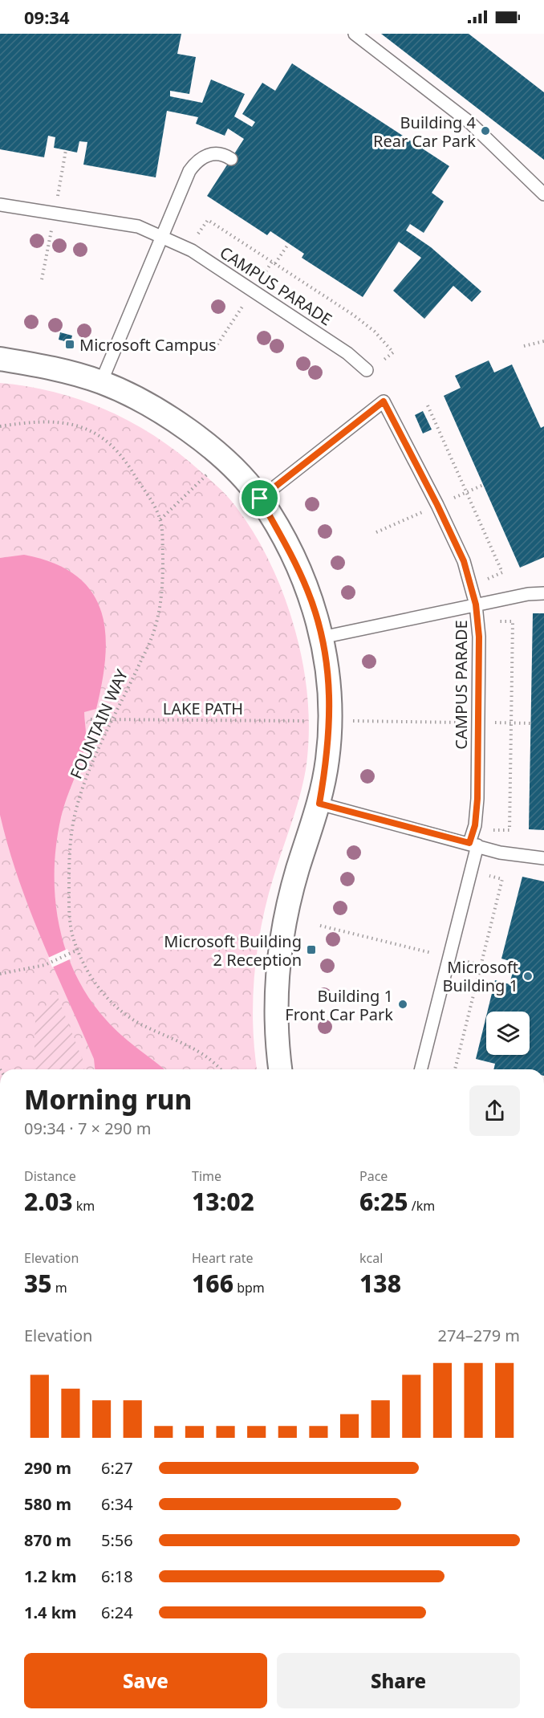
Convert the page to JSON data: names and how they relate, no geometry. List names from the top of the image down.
{
  "streets": {
    "lane": ["CAMPUS PARADE"],
    "path": ["LAKE PATH", "FOUNTAIN WAY"]
  },
  "crossings": [
    ["LAKE PATH", "FOUNTAIN WAY"]
  ],
  "places": {
    "other": ["Building 4 Rear Car Park", "Microsoft Building 1", "Building 1 Front Car Park"],
    "transit": ["Microsoft Campus", "Microsoft Building 2 Reception"]
  },
  "page": {
    "status": "09:34",
    "heading": ["Morning run", "09:34 · 7 × 290 m"],
    "stats": [
      ["Distance", "2.03 km"],
      ["Time", "13:02"],
      ["Pace", "6:25 /km"],
      ["Elevation", "35 m"],
      ["Heart rate", "166 bpm"],
      ["kcal", "138"]
    ],
    "chart": ["Elevation", "274–279 m"],
    "list": [
      {
        "name": "290 m",
        "note": "6:27"
      },
      {
        "name": "580 m",
        "note": "6:34"
      },
      {
        "name": "870 m",
        "note": "5:56"
      },
      {
        "name": "1.2 km",
        "note": "6:18"
      },
      {
        "name": "1.4 km",
        "note": "6:24"
      }
    ],
    "buttons": ["Save", "Share"]
  }
}
